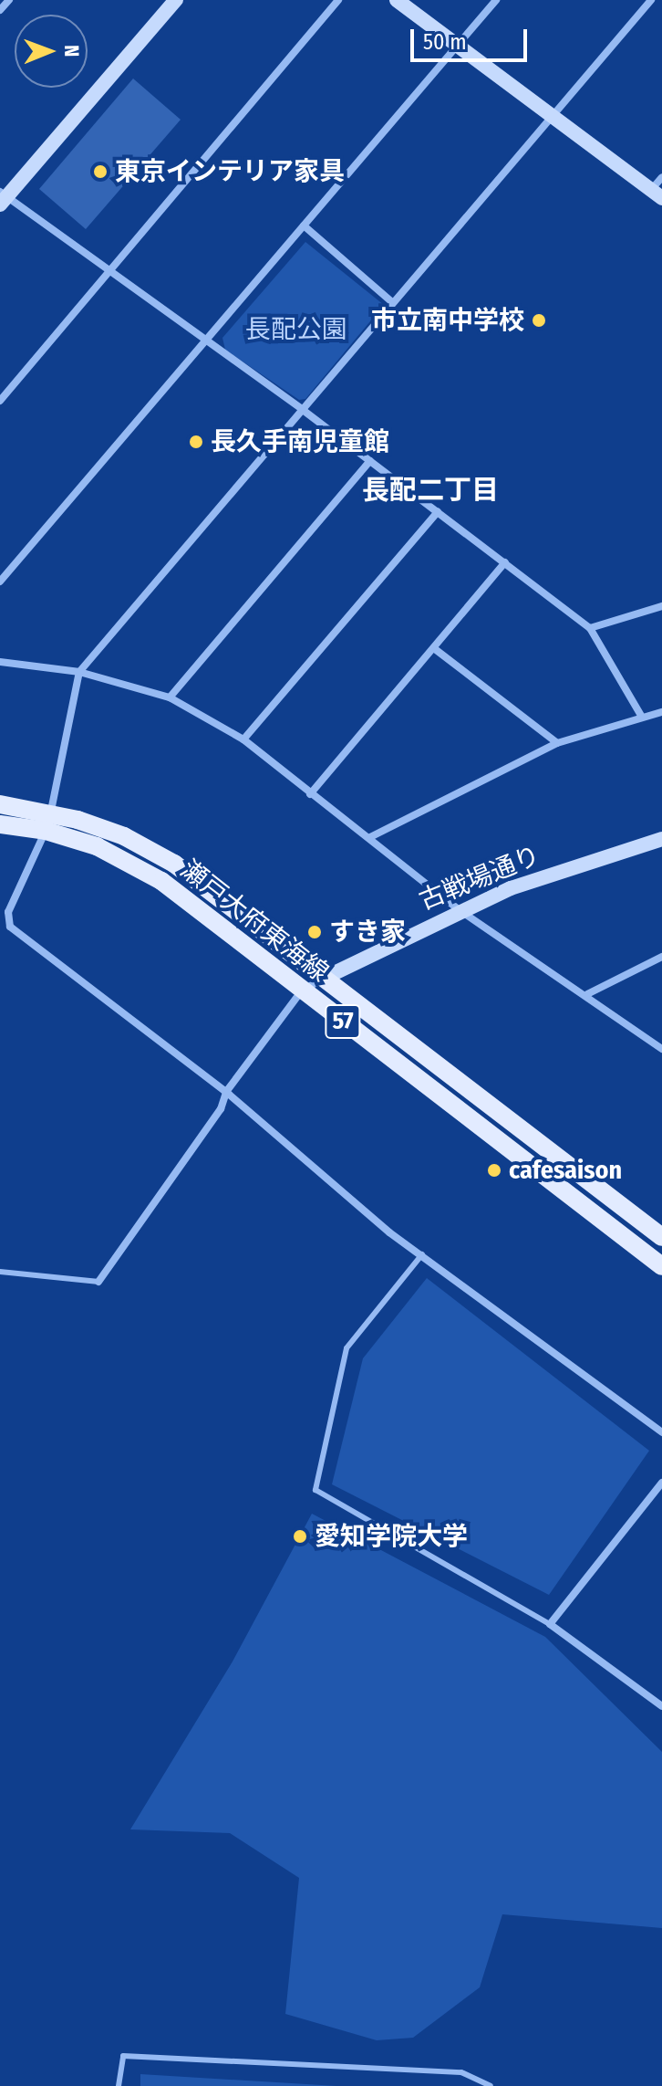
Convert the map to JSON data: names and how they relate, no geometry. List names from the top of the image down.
{
  "streets": {
    "main road": ["瀬戸大府東海線", "57"],
    "street": ["古戦場通り"]
  },
  "crossings": [
    ["古戦場通り", "瀬戸大府東海線"]
  ],
  "districts": ["長配二丁目"],
  "parks": ["長配公園"],
  "places": [
    "東京インテリア家具",
    "市立南中学校",
    "長久手南児童館",
    "すき家",
    "cafesaison",
    "愛知学院大学"
  ],
  "scale_bar": "50 m",
  "north": "right"
}
